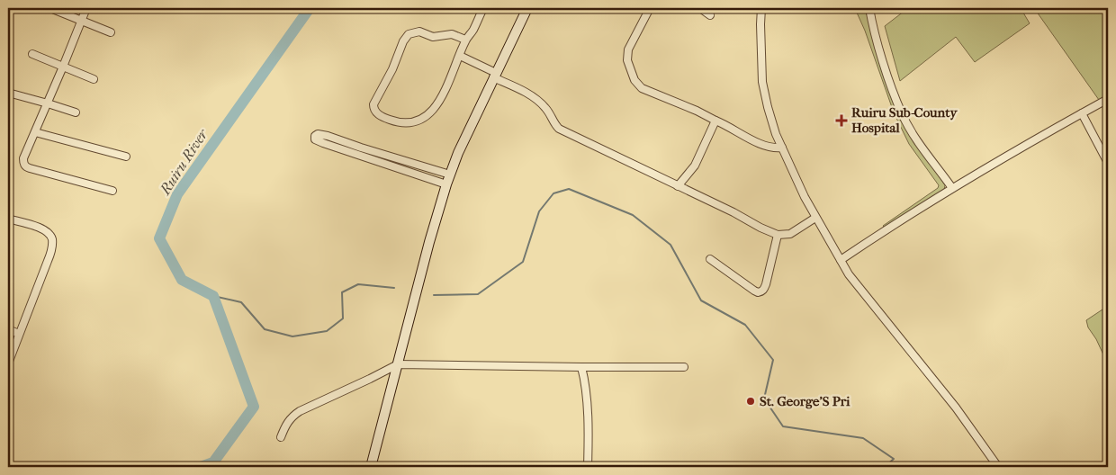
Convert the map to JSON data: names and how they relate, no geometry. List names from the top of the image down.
{
  "water": ["Ruiru River"],
  "places": {
    "health": ["Ruiru Sub-County Hospital"],
    "other": ["St. George'S Pri"]
  }
}
